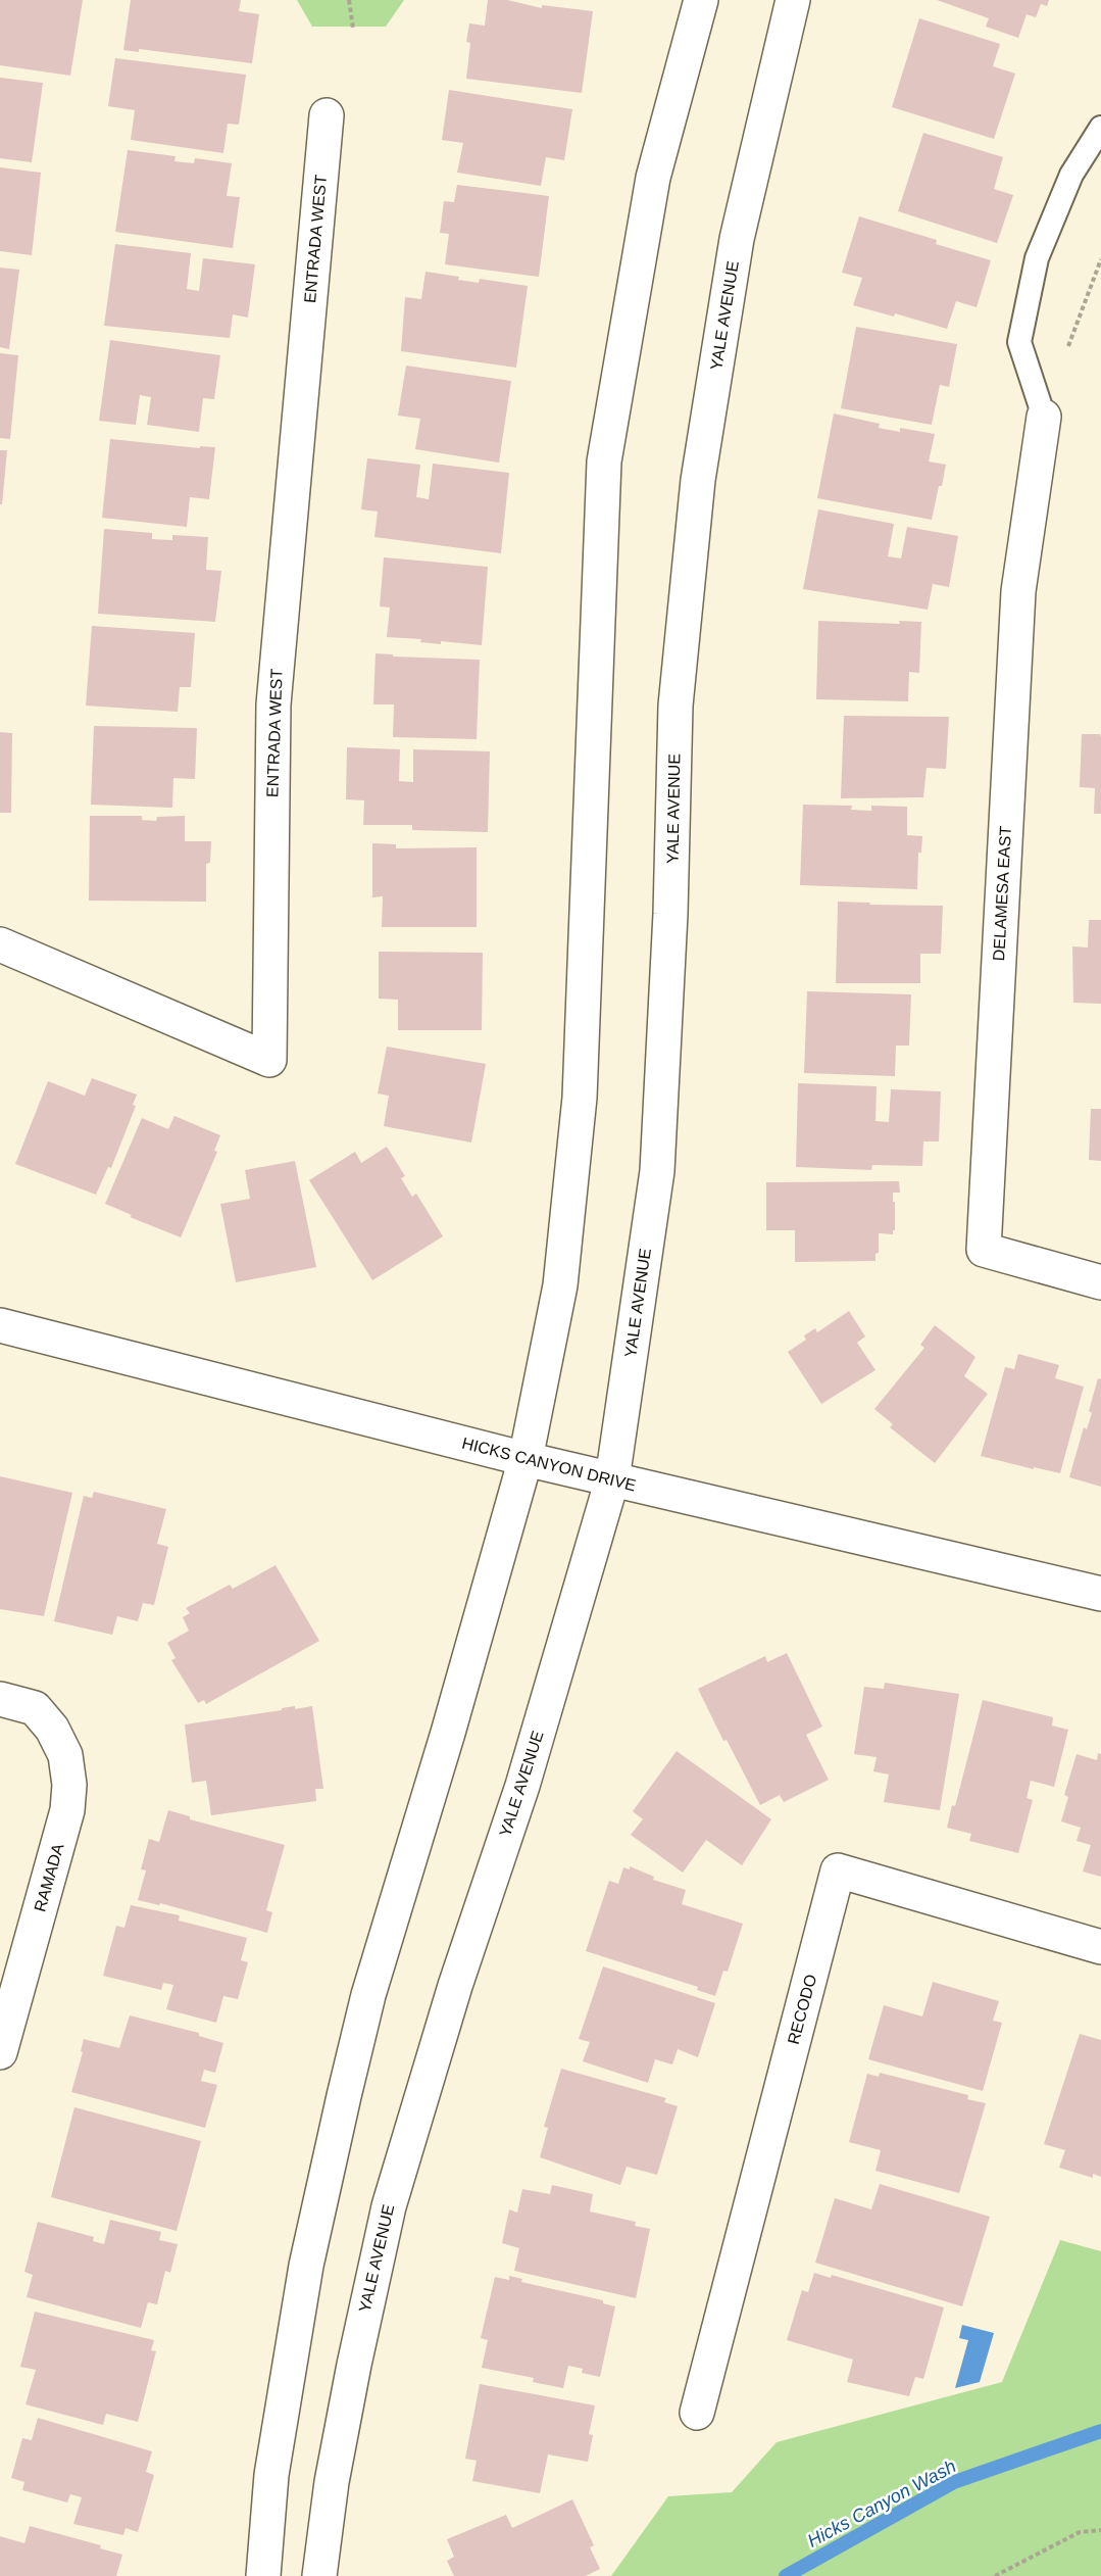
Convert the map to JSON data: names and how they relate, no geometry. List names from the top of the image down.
{
  "streets": {
    "main road": [
      "ENTRADA WEST",
      "YALE AVENUE",
      "DELAMESA EAST",
      "HICKS CANYON DRIVE",
      "RAMADA",
      "RECODO"
    ]
  },
  "crossings": [
    ["YALE AVENUE", "HICKS CANYON DRIVE"]
  ],
  "water": ["Hicks Canyon Wash"]
}
